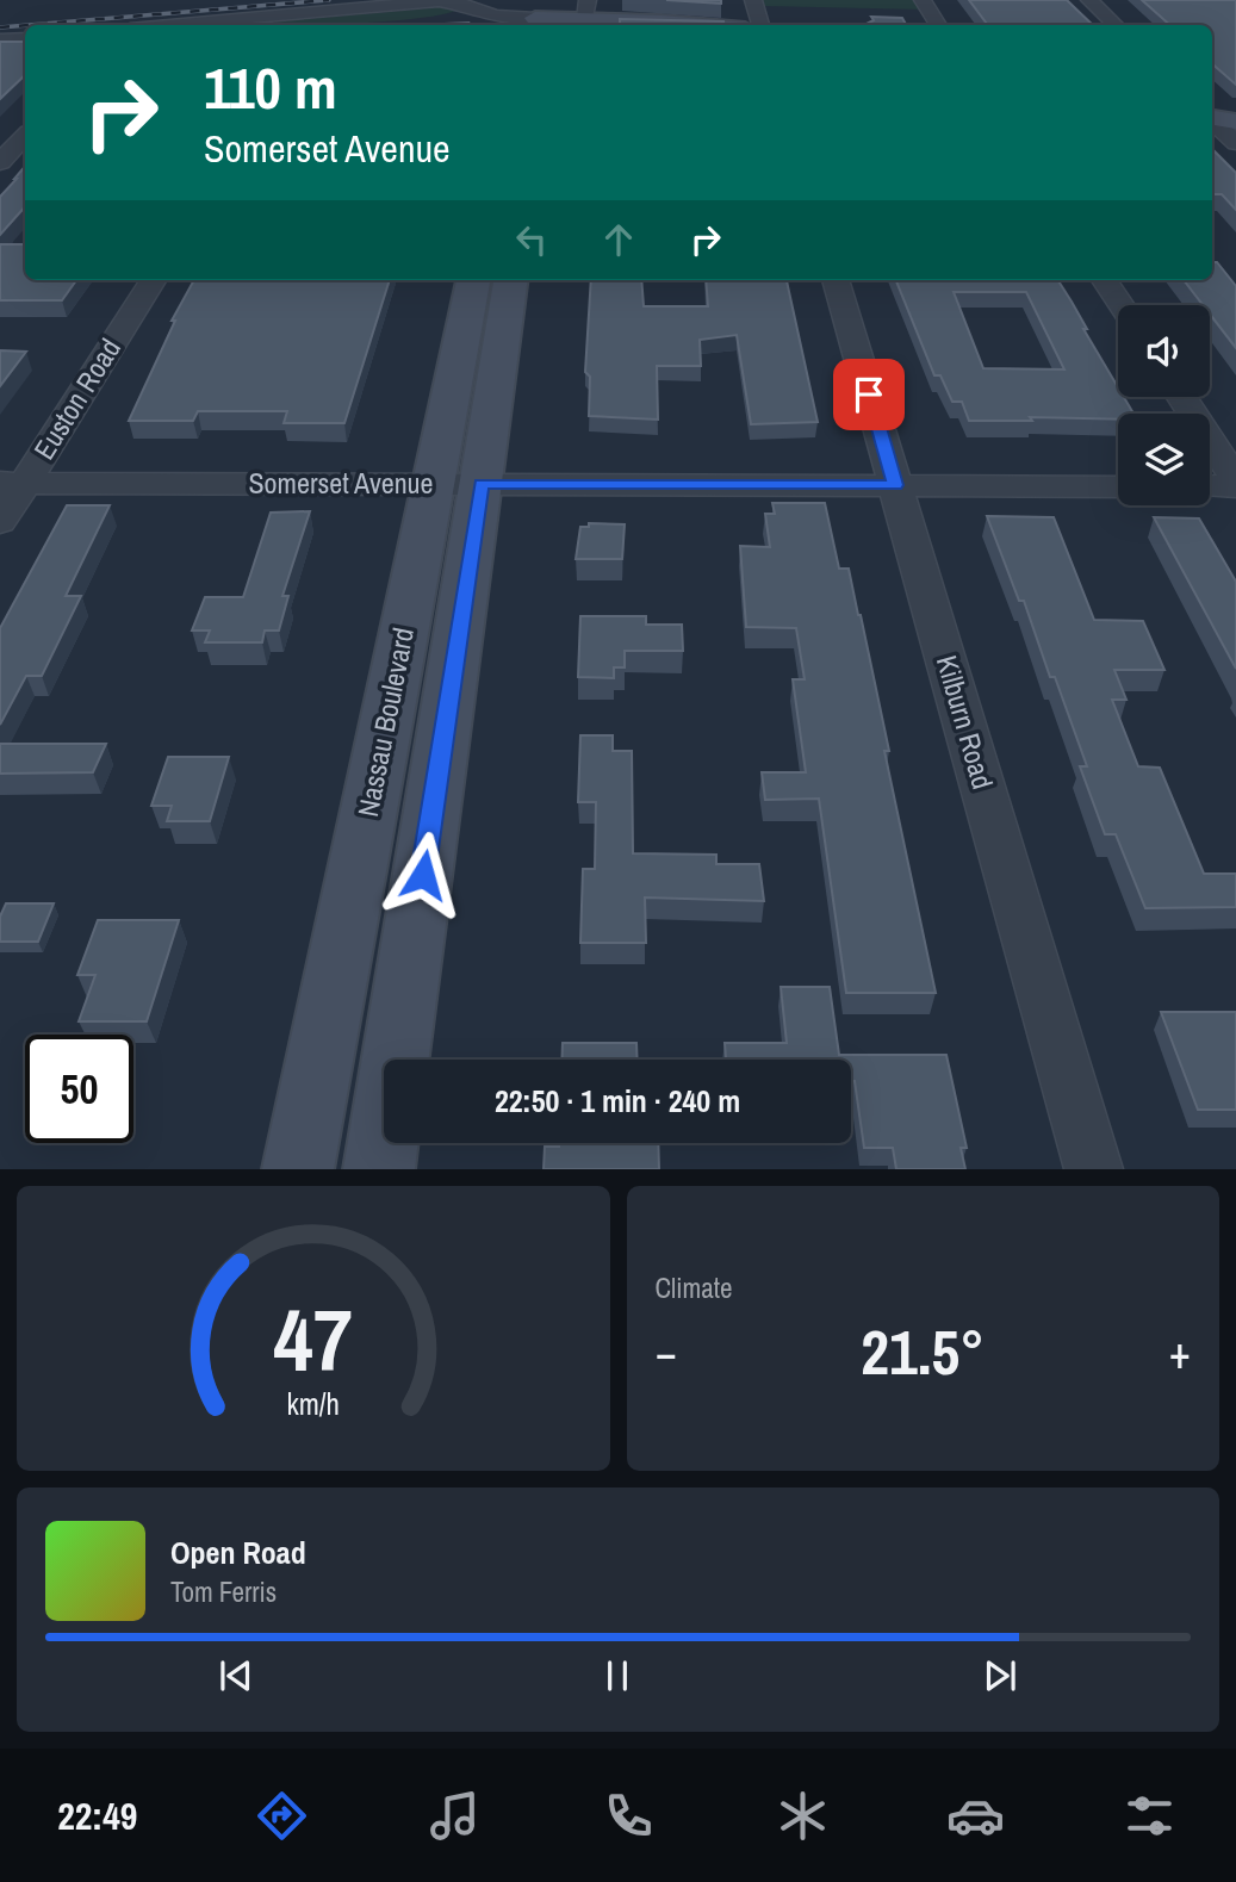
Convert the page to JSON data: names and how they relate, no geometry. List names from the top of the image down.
{
  "streets": {
    "main road": ["Nassau Boulevard"],
    "street": ["Euston Road", "Somerset Avenue", "Kilburn Road"]
  },
  "crossings": [
    ["Euston Road", "Somerset Avenue"],
    ["Somerset Avenue", "Nassau Boulevard"],
    ["Somerset Avenue", "Kilburn Road"]
  ],
  "page": {
    "turn": ["110 m", "Somerset Avenue"],
    "limit": "50",
    "trip": "22:50 · 1 min · 240 m",
    "tile": "Climate",
    "heat": ["−", "21.5°", "+"],
    "song": ["Open Road", "Tom Ferris"],
    "tabs": "22:49",
    "gauge": ["47", "km/h"]
  }
}
